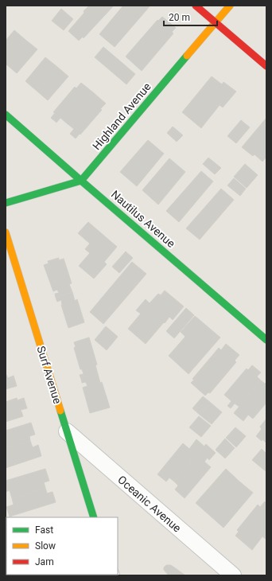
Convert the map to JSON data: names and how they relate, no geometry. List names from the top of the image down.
{
  "streets": {
    "street": [
      "Highland Avenue",
      "Nautilus Avenue",
      "Surf Avenue",
      "Oceanic Avenue"
    ]
  },
  "crossings": [
    ["Highland Avenue", "Nautilus Avenue"],
    ["Surf Avenue", "Oceanic Avenue"]
  ],
  "legend": ["Fast", "Slow", "Jam"],
  "scale_bar": "20 m"
}
